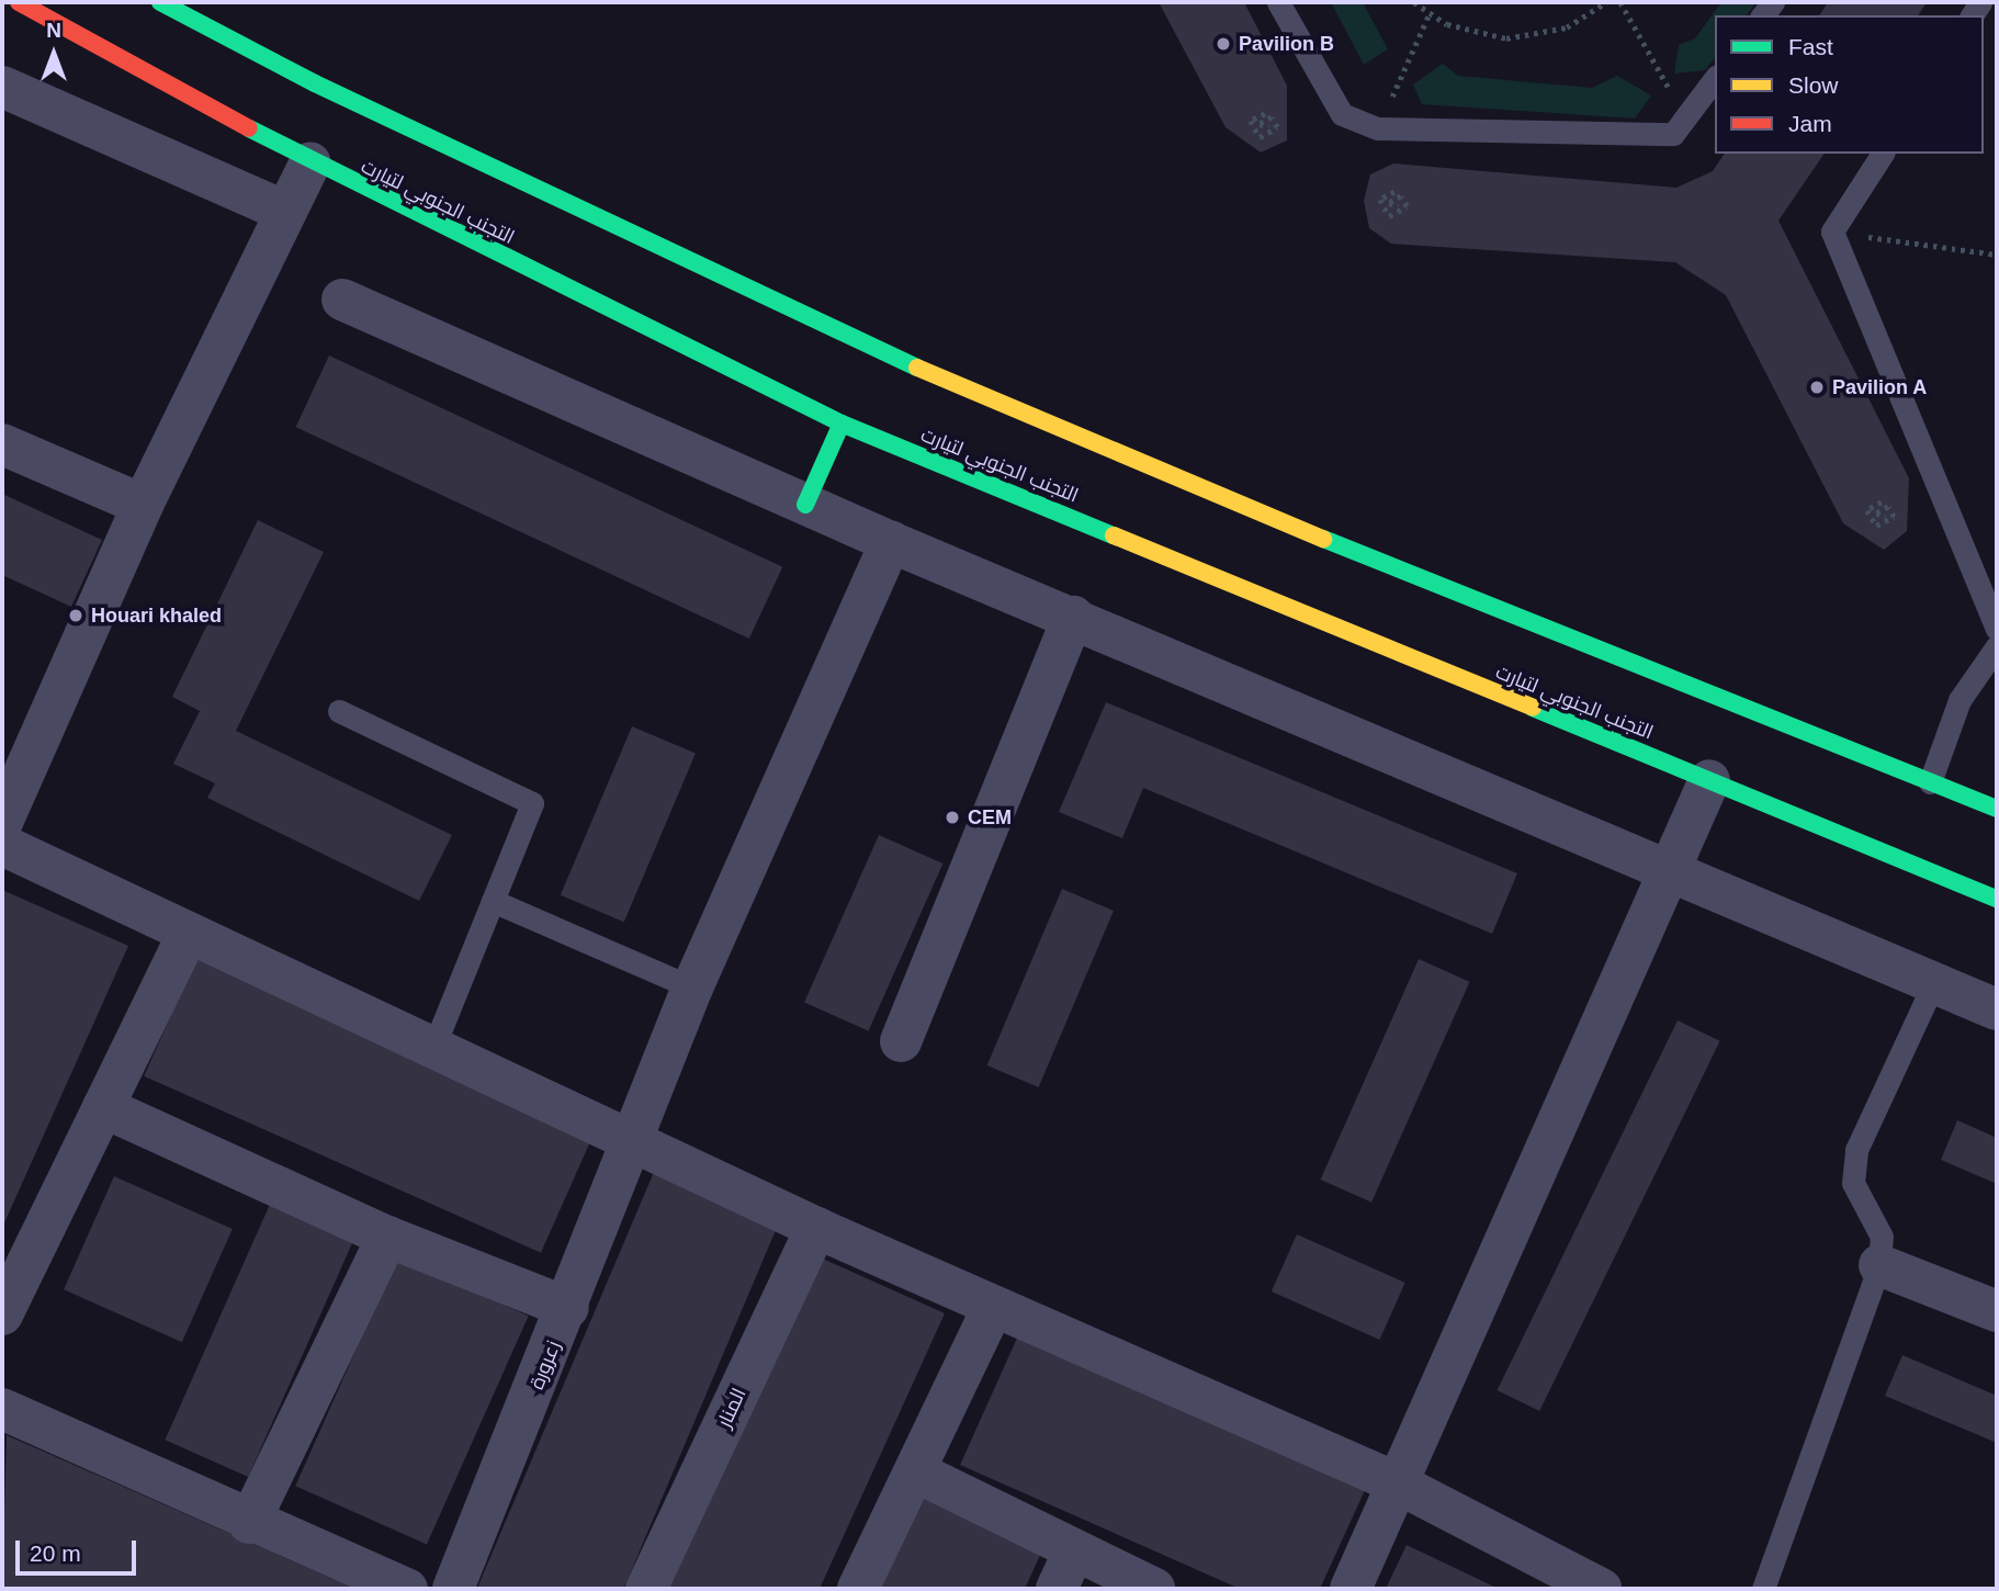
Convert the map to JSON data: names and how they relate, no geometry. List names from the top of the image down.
{
  "streets": {
    "highway": ["التجنب الجنوبي لتيارت"],
    "street": ["زعرورة", "المنار"]
  },
  "places": [
    "Pavilion B",
    "Pavilion A",
    "Houari khaled",
    "CEM"
  ],
  "legend": ["Fast", "Slow", "Jam"],
  "scale_bar": "20 m",
  "north": "top"
}
